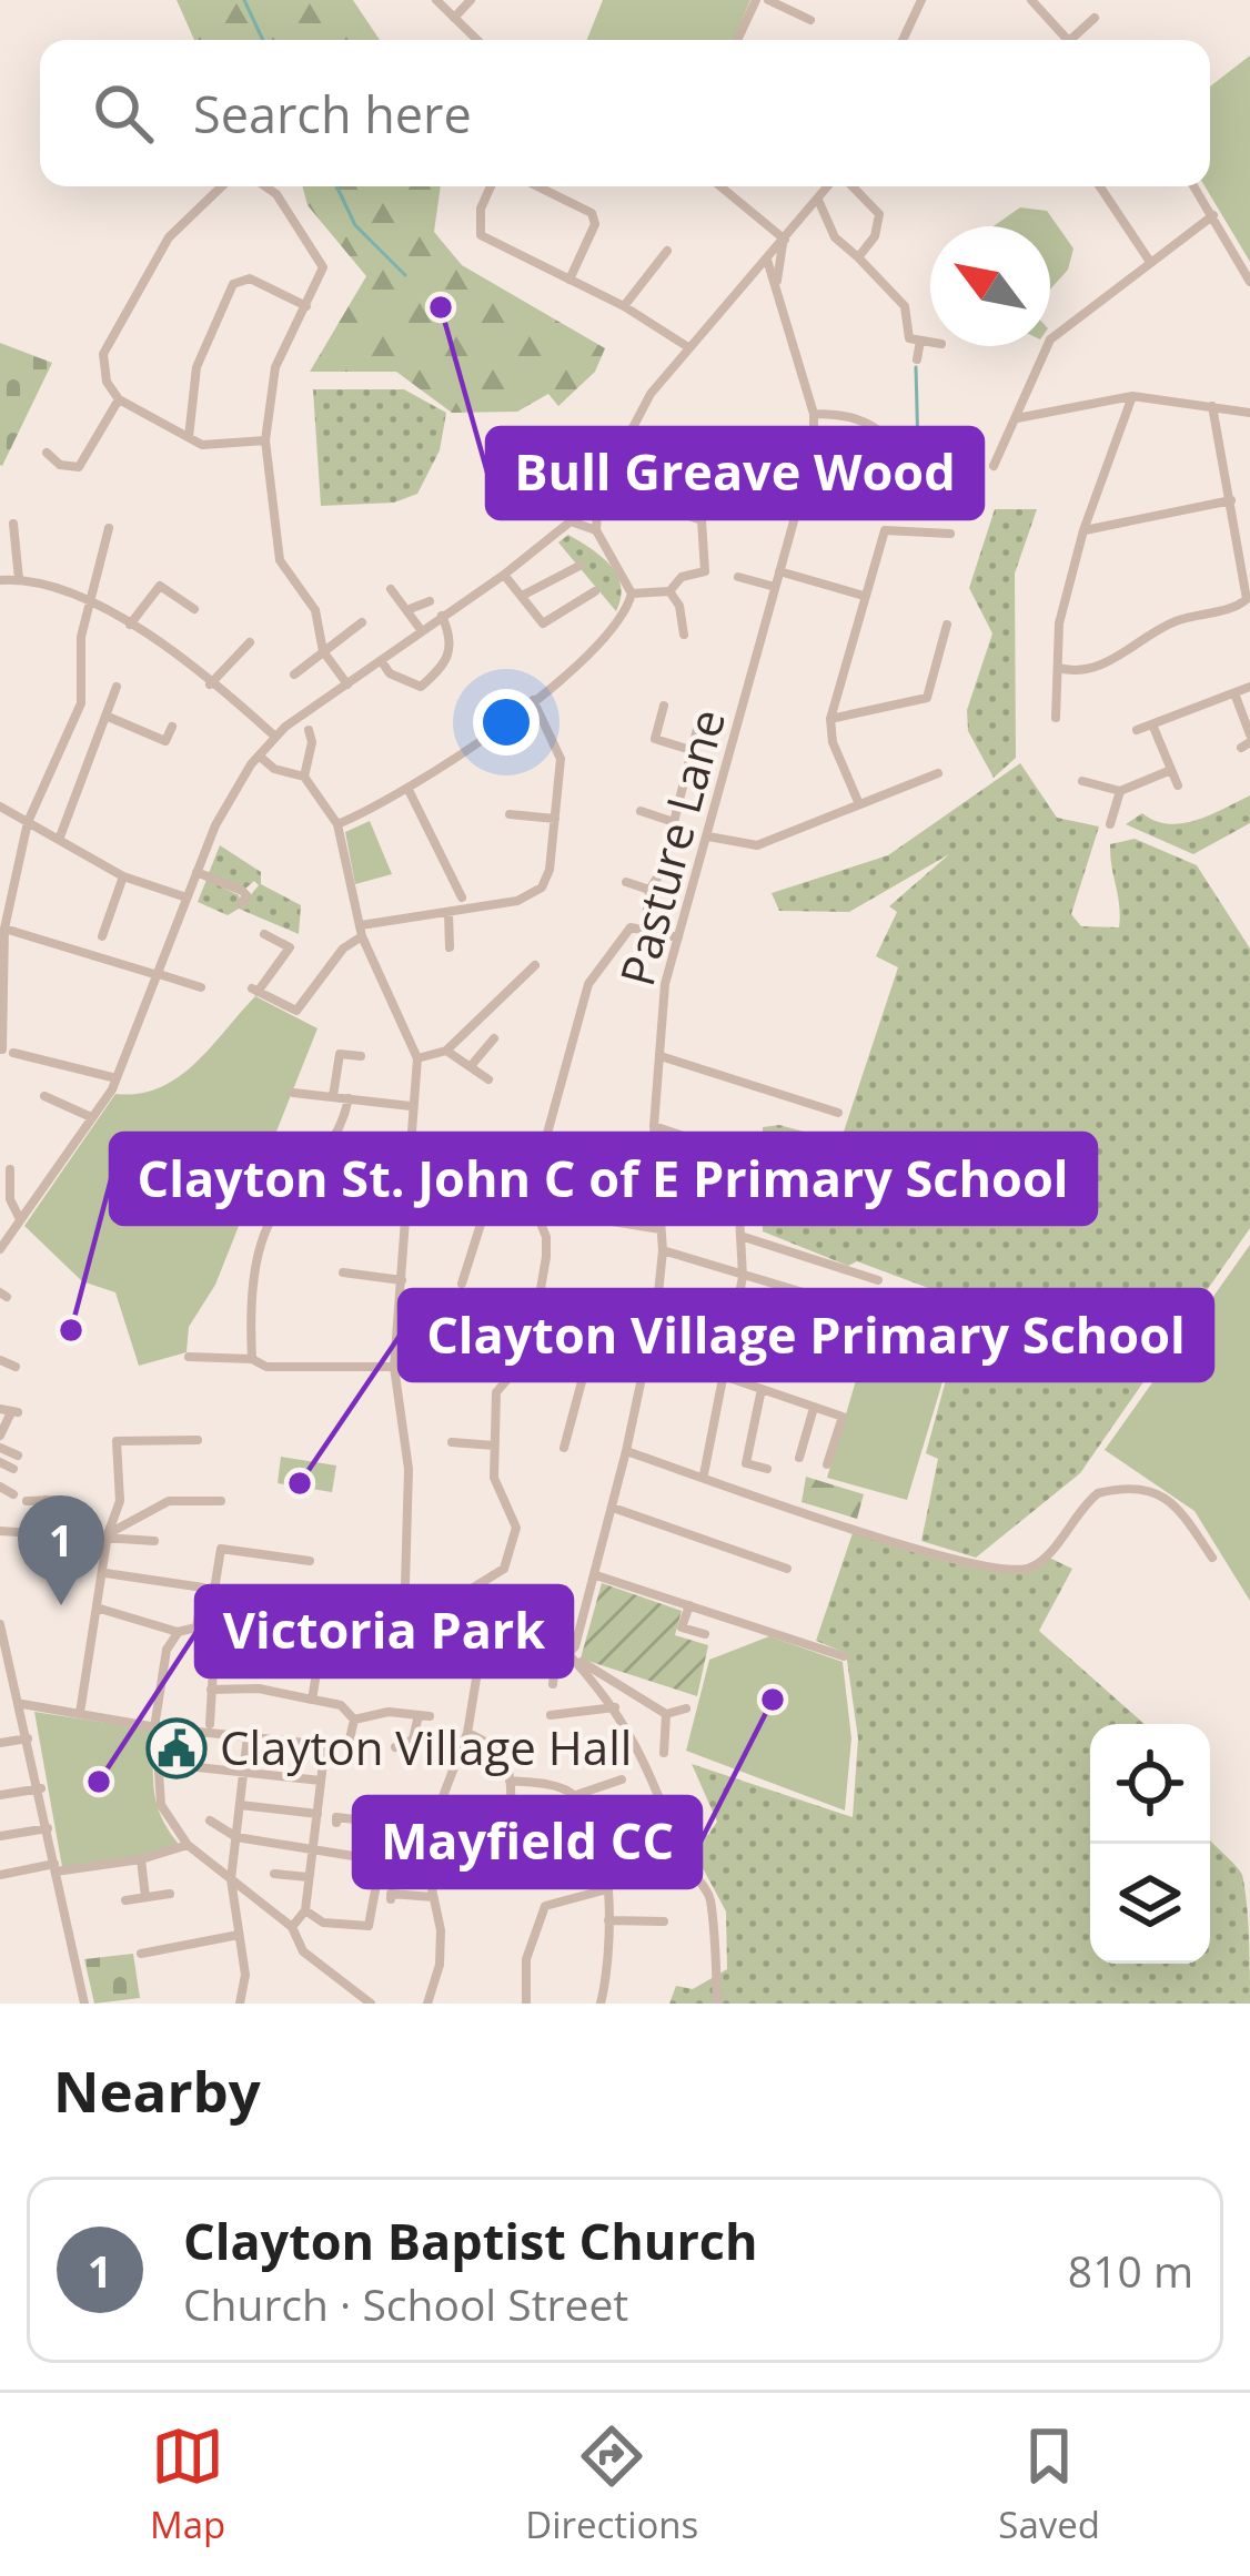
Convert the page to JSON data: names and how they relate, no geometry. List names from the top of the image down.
{
  "streets": {
    "street": ["Pasture Lane"]
  },
  "places": {
    "other": [
      "Bull Greave Wood",
      "Clayton St. John C of E Primary School",
      "Clayton Village Primary School",
      "Mayfield CC",
      "Victoria Park"
    ],
    "public building": ["Clayton Village Hall"]
  },
  "north": "top left",
  "page": {
    "search": "Search here",
    "pins": "1",
    "heading": "Nearby",
    "list": [
      {
        "mark": "1",
        "name": "Clayton Baptist Church",
        "note": "Church · School Street",
        "value": "810 m"
      }
    ],
    "nav": ["Map", "Directions", "Saved"]
  }
}
